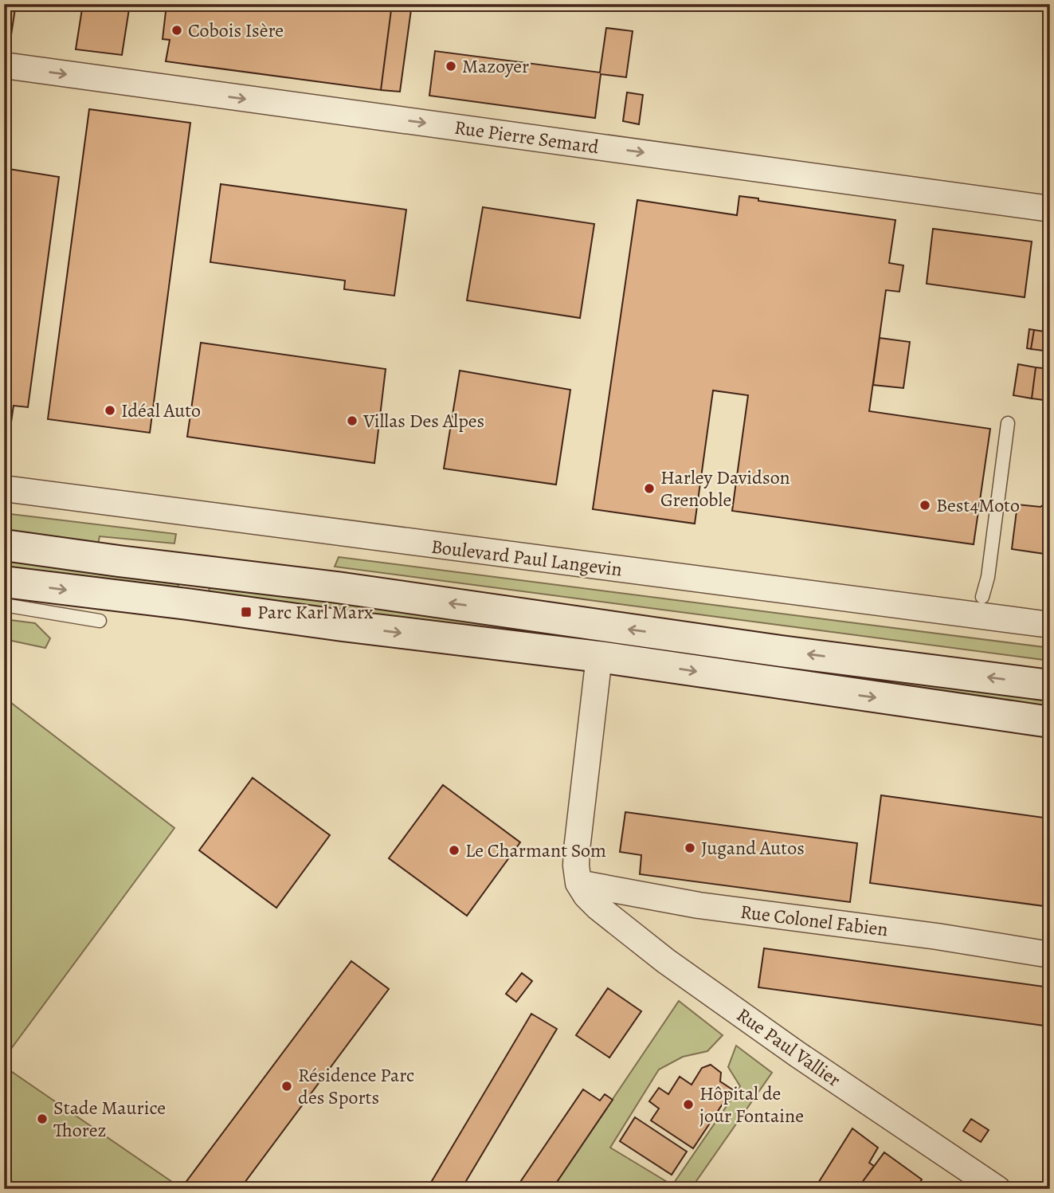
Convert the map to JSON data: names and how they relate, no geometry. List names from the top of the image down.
{
  "streets": {
    "street": [
      "Rue Pierre Semard",
      "Boulevard Paul Langevin",
      "Rue Colonel Fabien",
      "Rue Paul Vallier"
    ]
  },
  "crossings": [
    ["Rue Colonel Fabien", "Rue Paul Vallier"]
  ],
  "one_way": ["Rue Pierre Semard"],
  "places": {
    "other": [
      "Cobois Isère",
      "Mazoyer",
      "Idéal Auto",
      "Villas Des Alpes",
      "Harley Davidson Grenoble",
      "Best4Moto",
      "Jugand Autos",
      "Le Charmant Som",
      "Résidence Parc des Sports",
      "Hôpital de jour Fontaine",
      "Stade Maurice Thorez"
    ],
    "transit": ["Parc Karl Marx"]
  }
}
